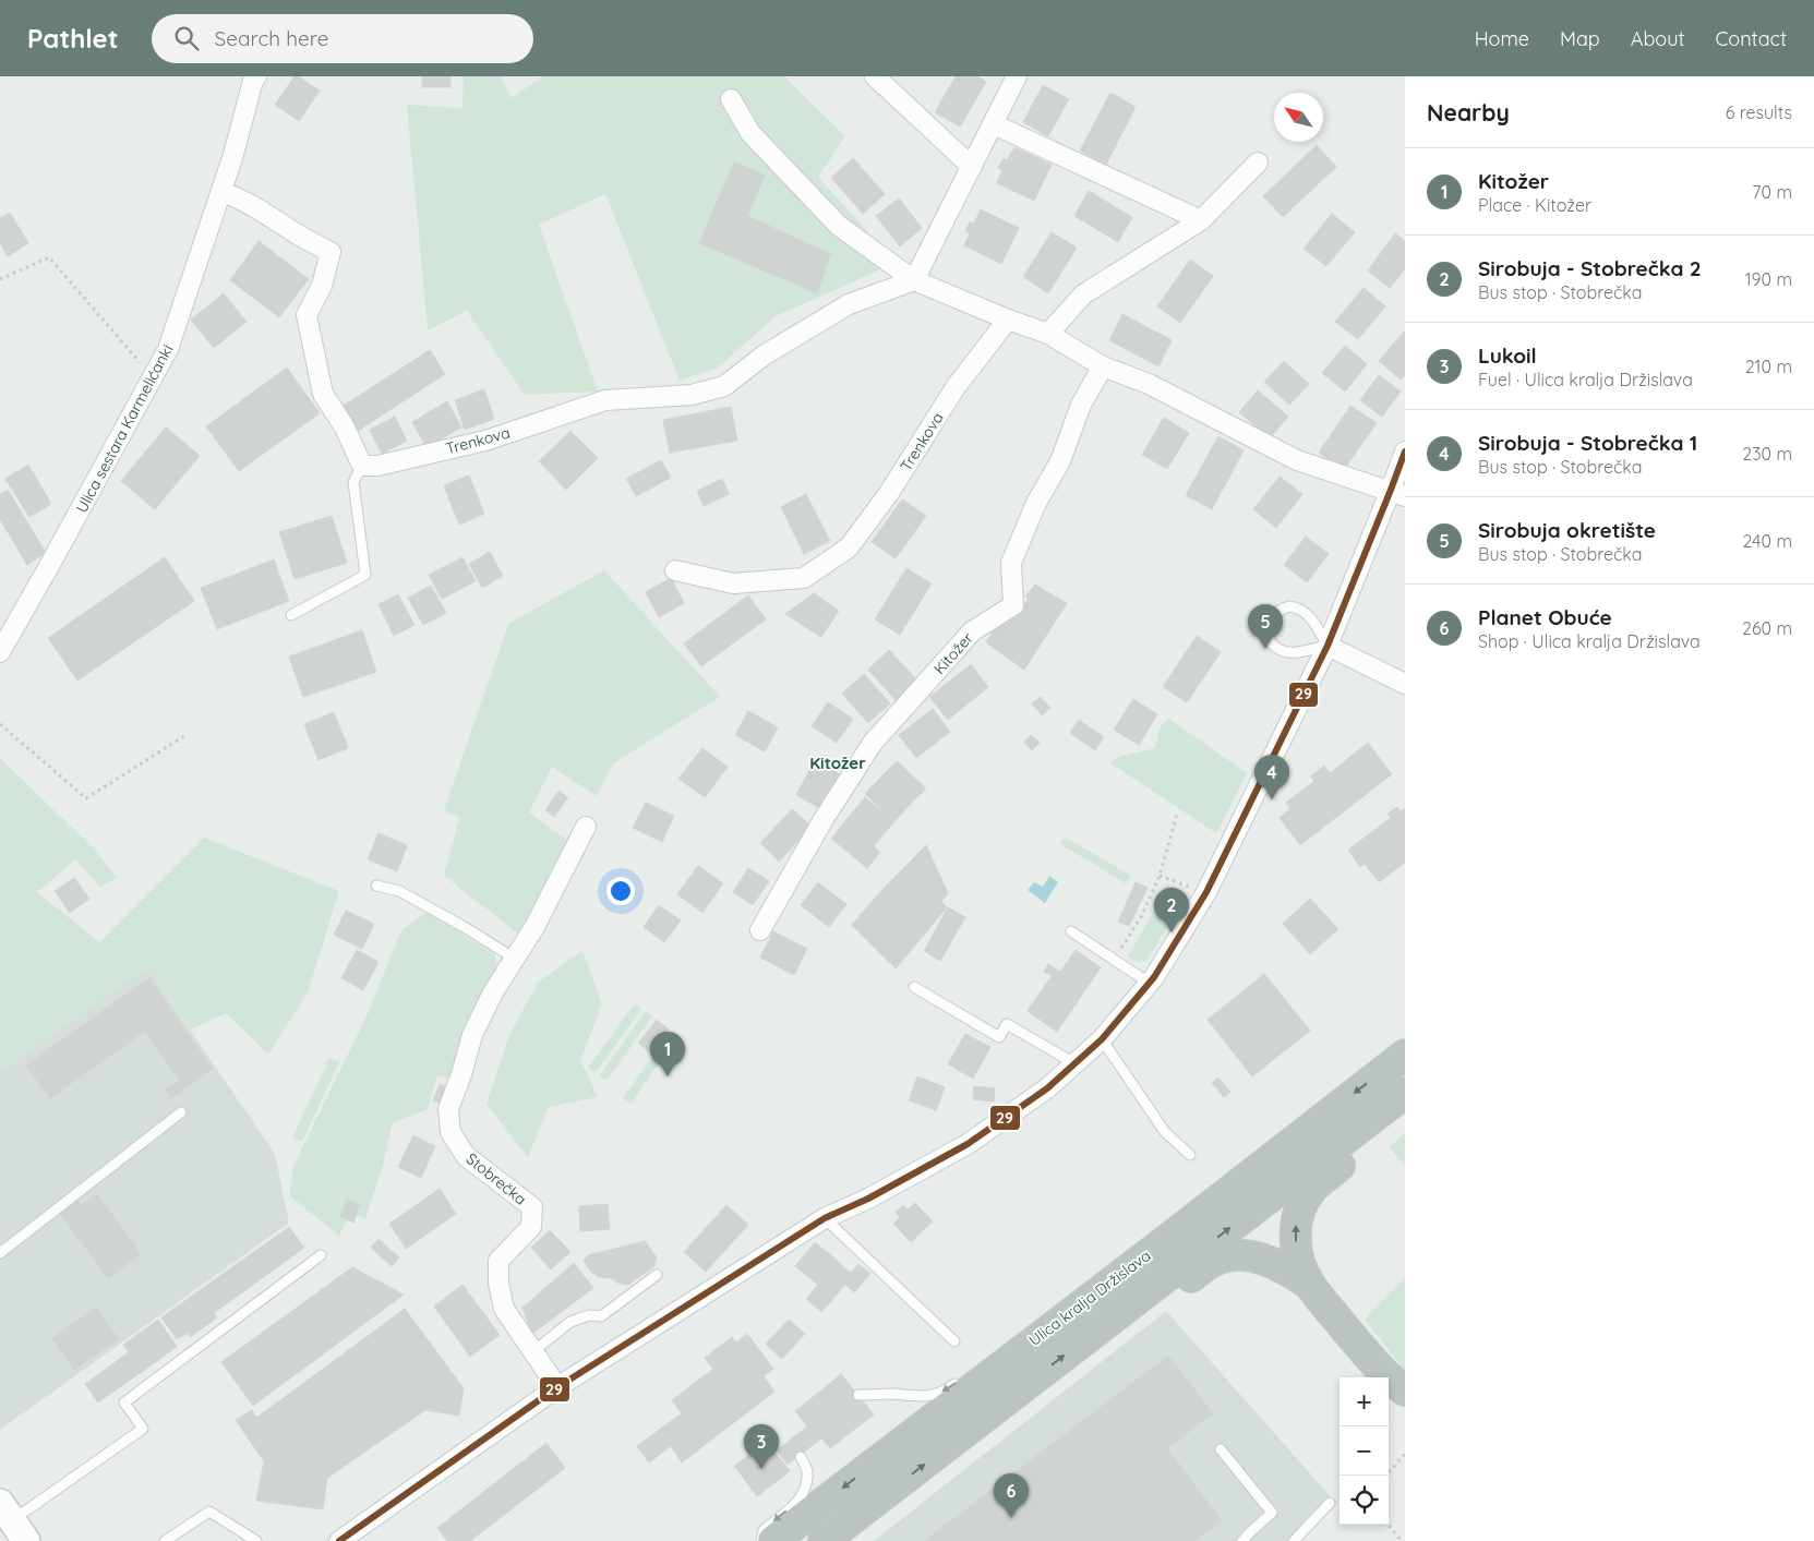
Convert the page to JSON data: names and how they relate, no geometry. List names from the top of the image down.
{
  "streets": {
    "highway": ["Ulica kralja Držislava"],
    "street": [
      "Ulica sestara Karmelićanki",
      "Trenkova",
      "Kitožer",
      "Stobrečka"
    ]
  },
  "districts": ["Kitožer"],
  "lines": ["transit line 29"],
  "north": "top left",
  "page": {
    "header": "Pathlet",
    "search": "Search here",
    "nav": [
      "Home",
      "Map",
      "About",
      "Contact"
    ],
    "heading": ["Nearby", "6 results"],
    "list": [
      {
        "mark": "1",
        "name": "Kitožer",
        "note": "Place · Kitožer",
        "value": "70 m"
      },
      {
        "mark": "2",
        "name": "Sirobuja - Stobrečka 2",
        "note": "Bus stop · Stobrečka",
        "value": "190 m"
      },
      {
        "mark": "3",
        "name": "Lukoil",
        "note": "Fuel · Ulica kralja Držislava",
        "value": "210 m"
      },
      {
        "mark": "4",
        "name": "Sirobuja - Stobrečka 1",
        "note": "Bus stop · Stobrečka",
        "value": "230 m"
      },
      {
        "mark": "5",
        "name": "Sirobuja okretište",
        "note": "Bus stop · Stobrečka",
        "value": "240 m"
      },
      {
        "mark": "6",
        "name": "Planet Obuće",
        "note": "Shop · Ulica kralja Držislava",
        "value": "260 m"
      }
    ],
    "pins": [
      "5",
      "4",
      "2",
      "1",
      "3",
      "6"
    ],
    "map_buttons": ["+", "−"]
  }
}
